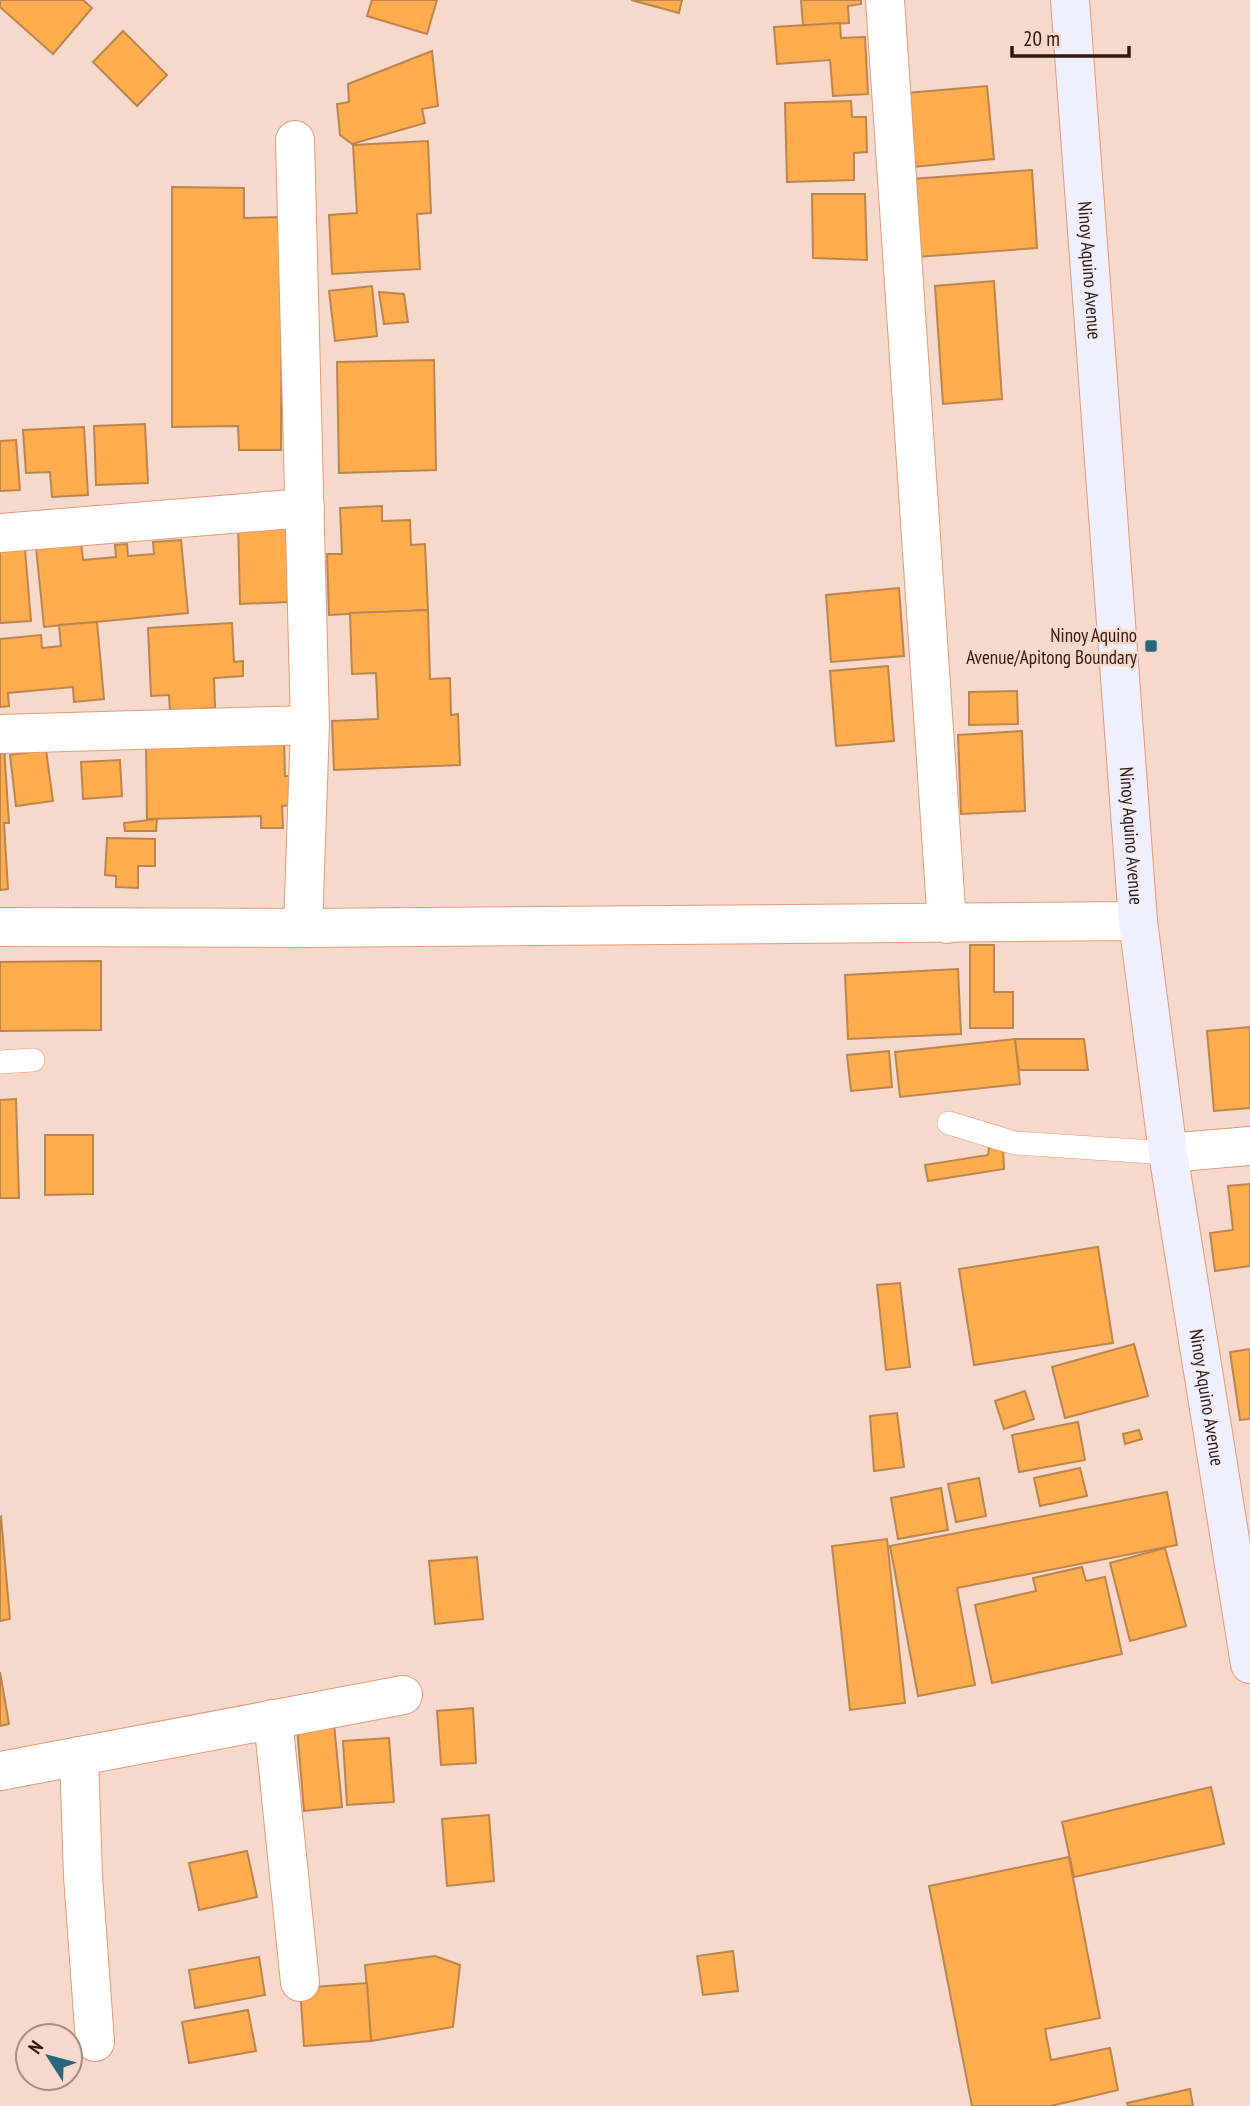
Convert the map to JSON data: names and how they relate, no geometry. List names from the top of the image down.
{
  "streets": {
    "main road": ["Ninoy Aquino Avenue"]
  },
  "places": {
    "transit": ["Ninoy Aquino Avenue/Apitong Boundary"]
  },
  "scale_bar": "20 m",
  "north": "top left"
}
